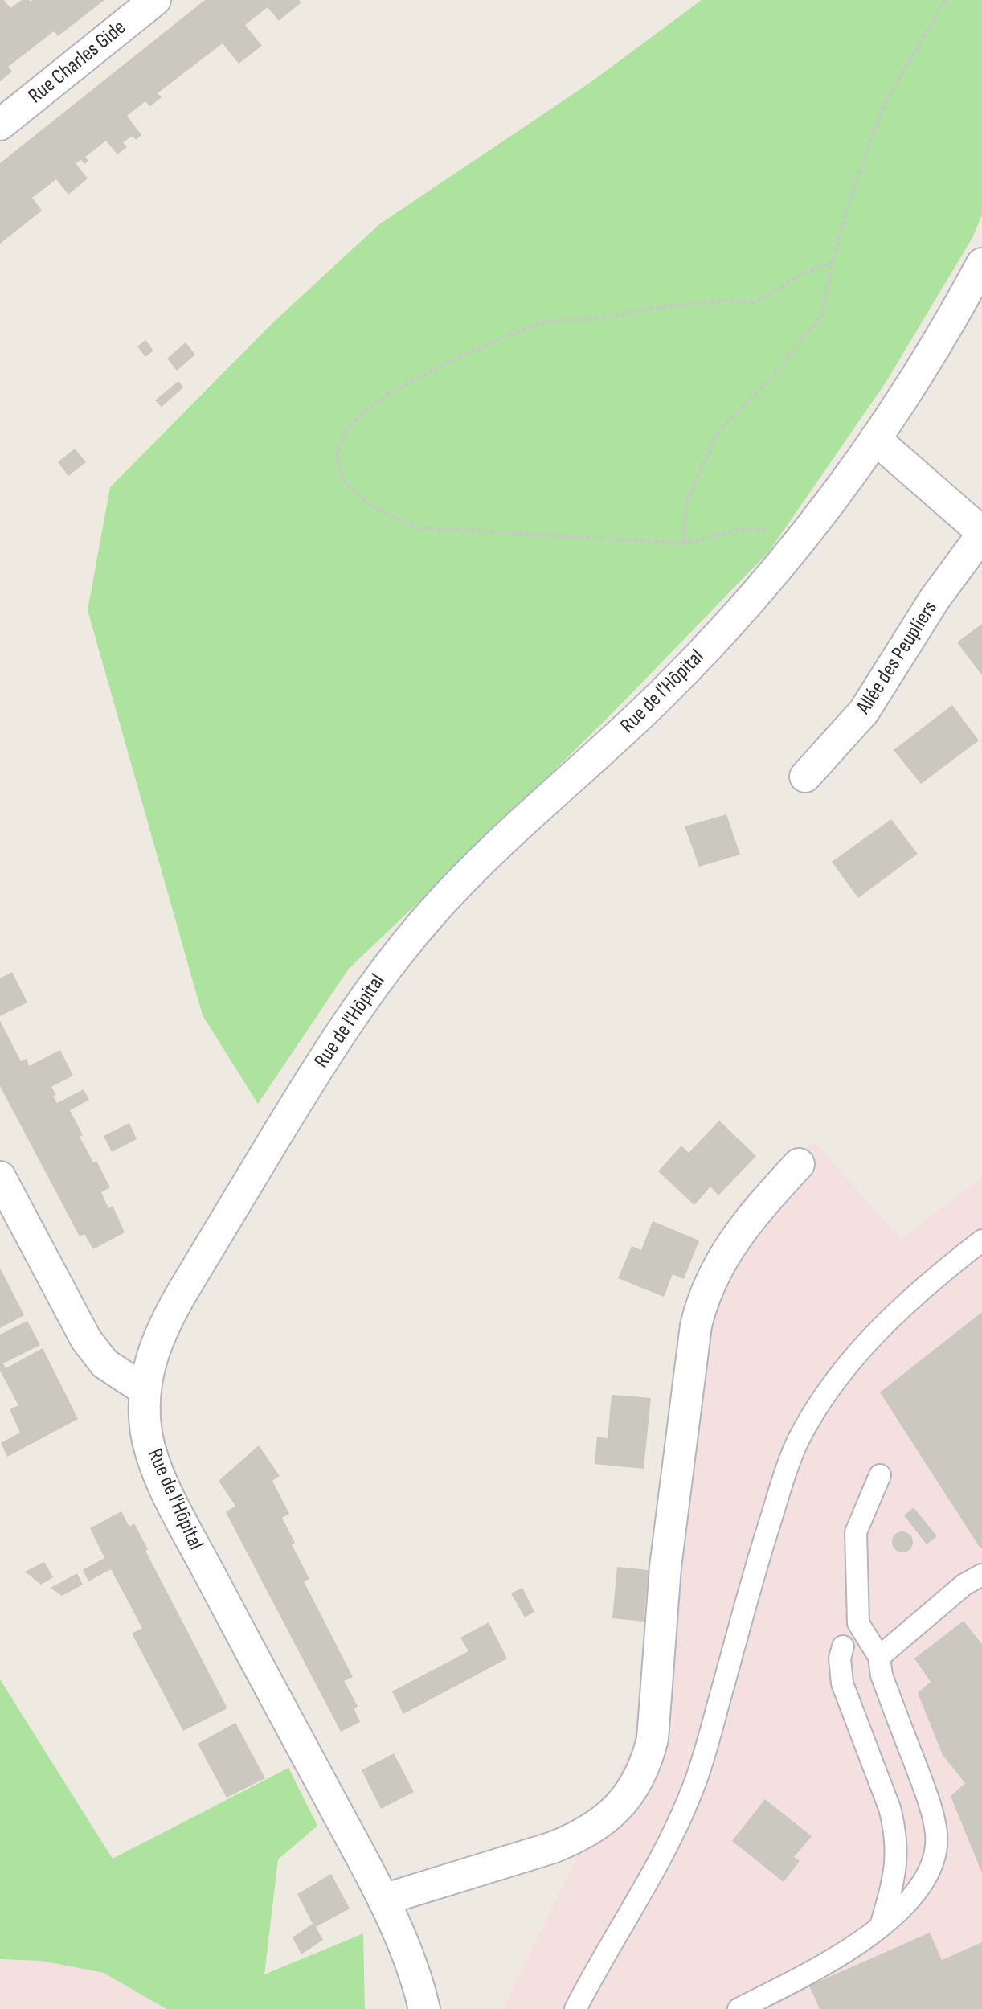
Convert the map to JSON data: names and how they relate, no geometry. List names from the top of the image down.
{
  "streets": {
    "street": ["Rue Charles Gide", "Allée des Peupliers", "Rue de l'Hôpital"]
  },
  "crossings": [
    ["Allée des Peupliers", "Rue de l'Hôpital"]
  ]
}
